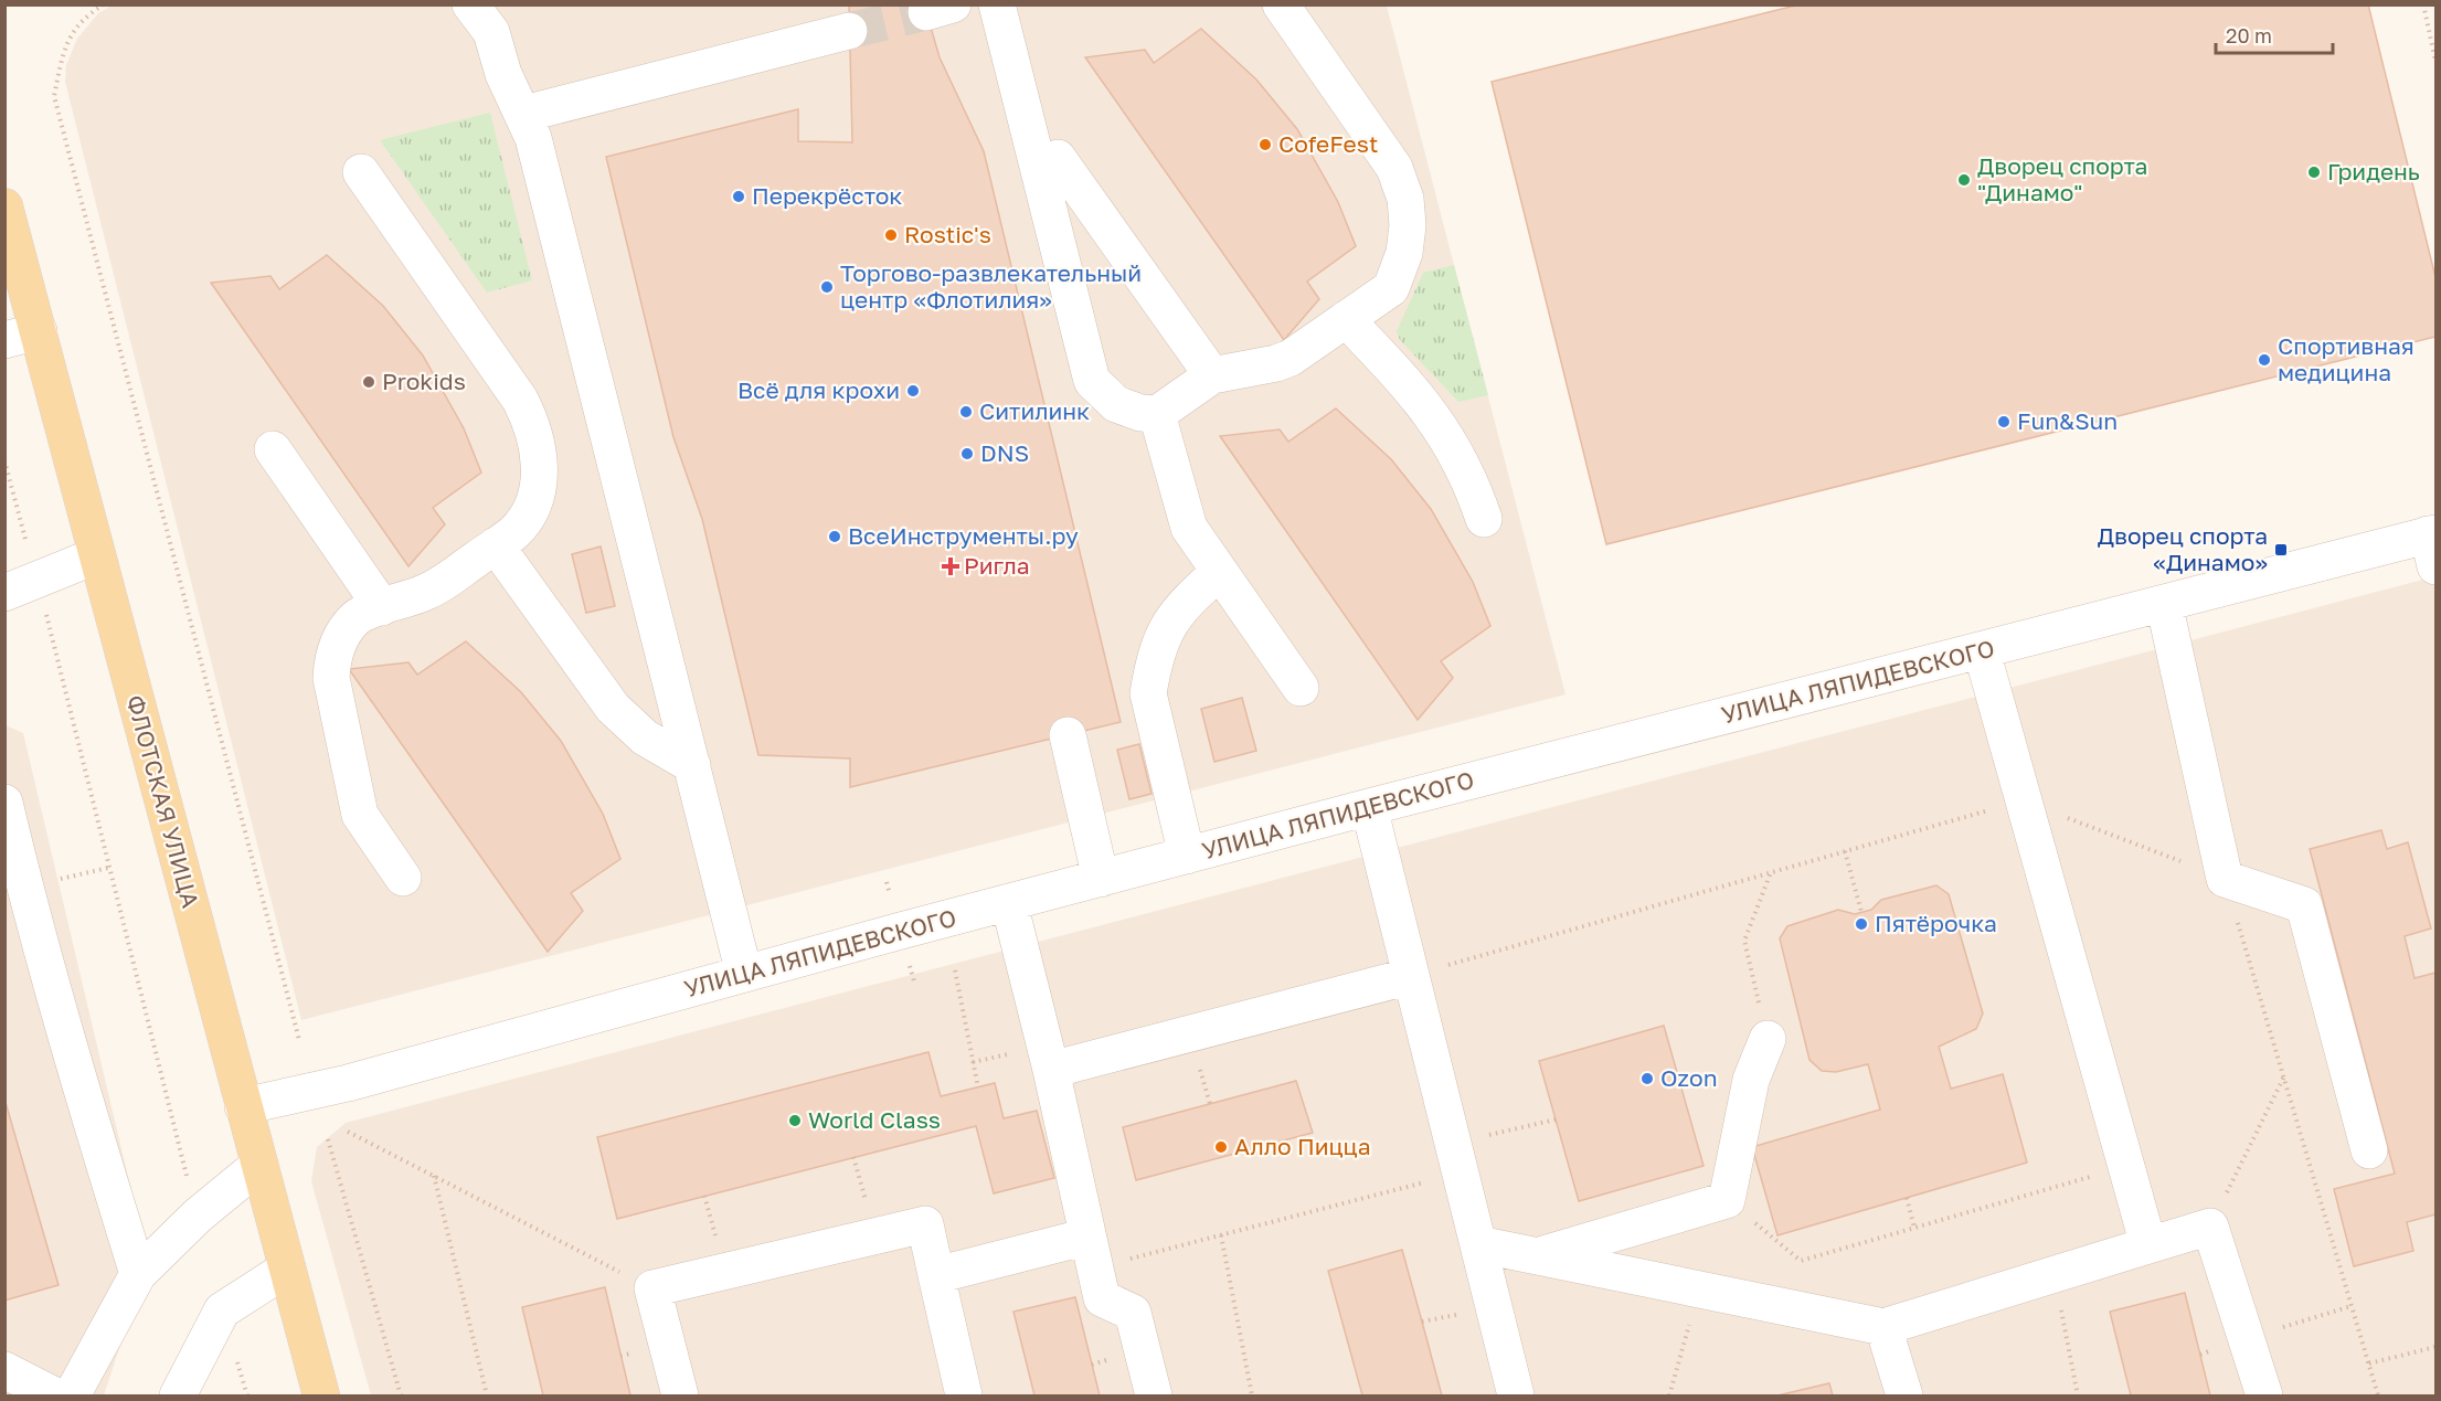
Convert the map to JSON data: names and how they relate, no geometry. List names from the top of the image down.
{
  "streets": {
    "main road": ["ФЛОТСКАЯ УЛИЦА"],
    "street": ["УЛИЦА ЛЯПИДЕВСКОГО"]
  },
  "crossings": [
    ["УЛИЦА ЛЯПИДЕВСКОГО", "ФЛОТСКАЯ УЛИЦА"]
  ],
  "places": {
    "other": [
      "CofeFest",
      "Гридень",
      "Дворец спорта \"Динамо\"",
      "Перекрёсток",
      "Rostic's",
      "Торгово-развлекательный центр «Флотилия»",
      "Спортивная медицина",
      "Prokids",
      "Всё для крохи",
      "Ситилинк",
      "Fun&Sun",
      "DNS",
      "ВсеИнструменты.ру",
      "Пятёрочка",
      "Ozon",
      "World Class",
      "Алло Пицца"
    ],
    "transit": ["Дворец спорта «Динамо»"],
    "health": ["Ригла"]
  },
  "scale_bar": "20 m"
}
